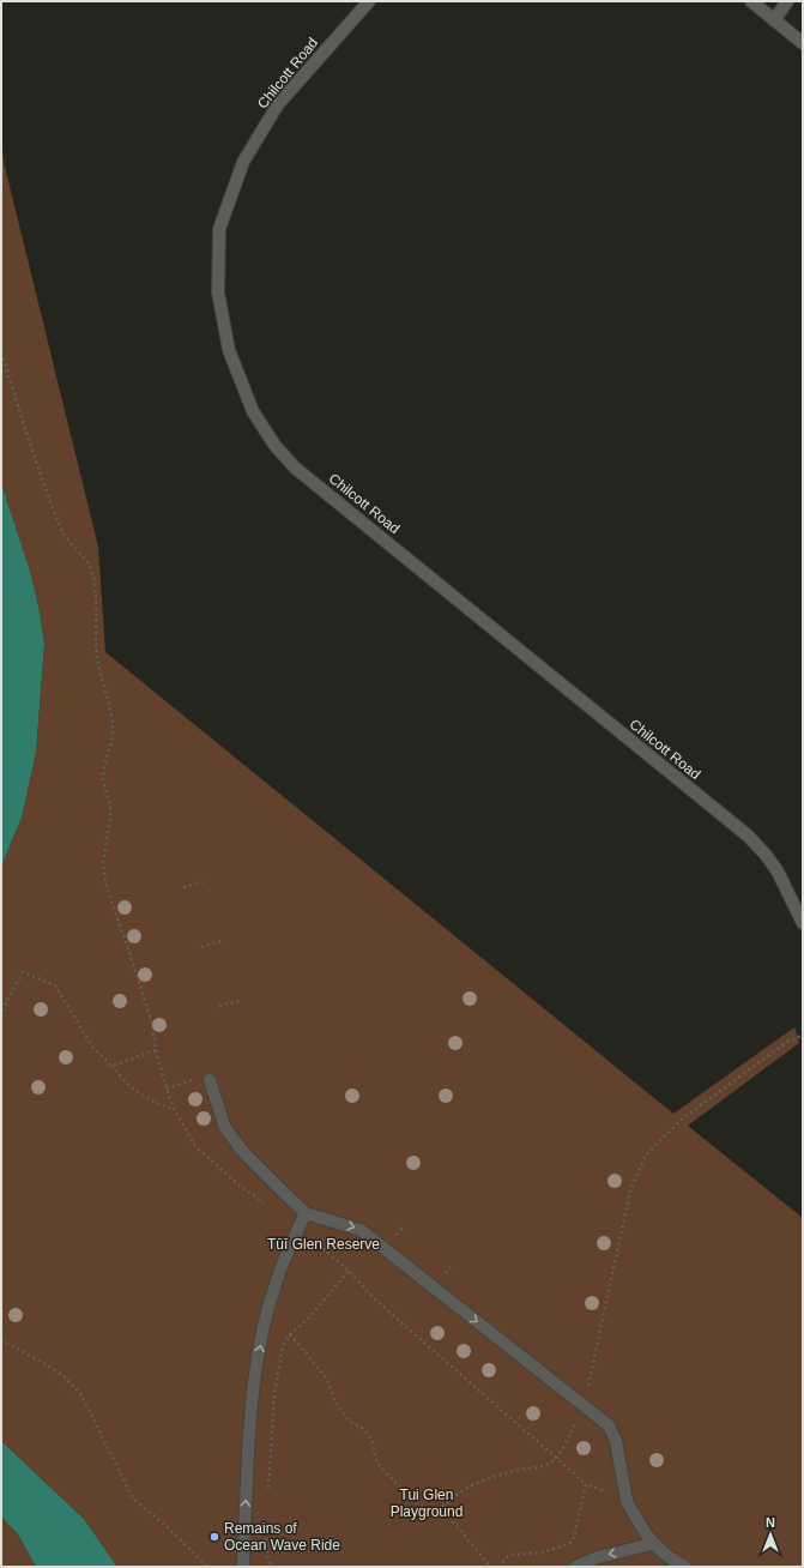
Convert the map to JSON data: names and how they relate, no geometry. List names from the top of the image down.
{
  "streets": {
    "street": ["Chilcott Road"]
  },
  "parks": ["Tūī Glen Reserve", "Tui Glen Playground"],
  "places": ["Remains of Ocean Wave Ride"],
  "north": "top"
}
